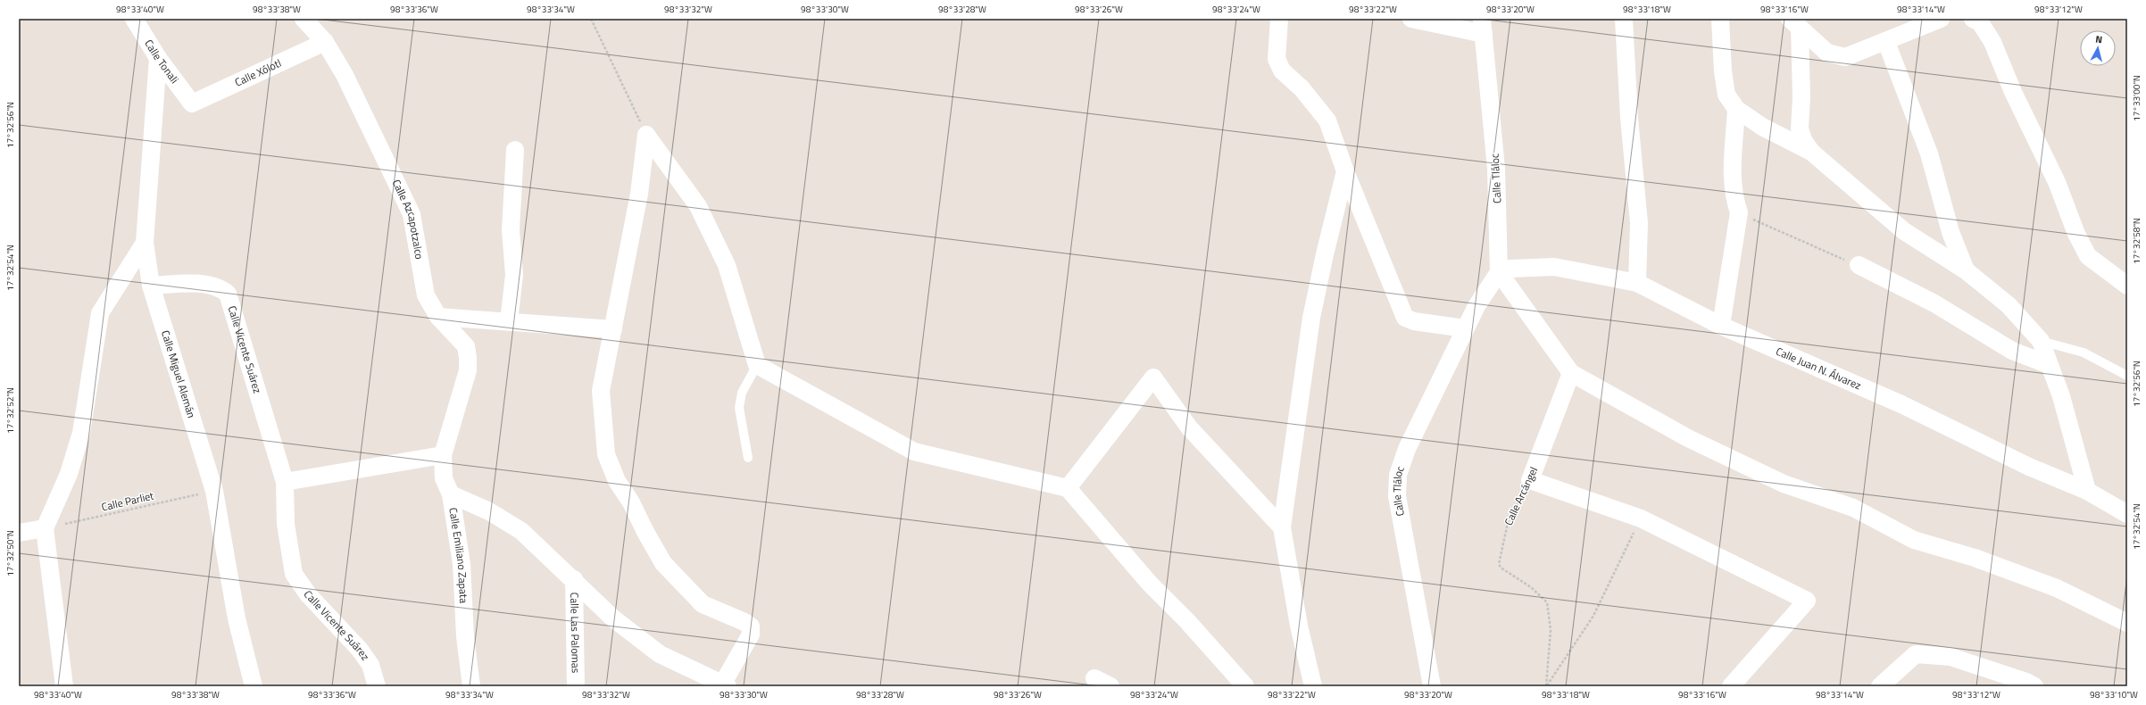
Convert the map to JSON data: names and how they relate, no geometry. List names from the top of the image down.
{
  "streets": {
    "street": [
      "Calle Tonali",
      "Calle Xólotl",
      "Calle Tláloc",
      "Calle Azcapotzalco",
      "Calle Vicente Suárez",
      "Calle Juan N. Álvarez",
      "Calle Miguel Alemán",
      "Calle Arcángel",
      "Calle Emiliano Zapata",
      "Calle Las Palomas"
    ],
    "path": ["Calle Parliet"]
  },
  "crossings": [
    ["Calle Tonali", "Calle Xólotl"],
    ["Calle Tonali", "Calle Miguel Alemán"],
    ["Calle Xólotl", "Calle Azcapotzalco"],
    ["Calle Tláloc", "Calle Juan N. Álvarez"],
    ["Calle Azcapotzalco", "Calle Emiliano Zapata"],
    ["Calle Vicente Suárez", "Calle Miguel Alemán"],
    ["Calle Miguel Alemán", "Calle Parliet"]
  ],
  "north": "top",
  "coordinates": [
    "98°33'40\"W",
    "98°33'38\"W",
    "98°33'36\"W",
    "98°33'34\"W",
    "98°33'32\"W",
    "98°33'30\"W",
    "98°33'28\"W",
    "98°33'26\"W",
    "98°33'24\"W",
    "98°33'22\"W",
    "98°33'20\"W",
    "98°33'18\"W",
    "98°33'16\"W",
    "98°33'14\"W",
    "98°33'12\"W",
    "17°33'00\"N",
    "17°32'56\"N",
    "17°32'58\"N",
    "17°32'54\"N",
    "17°32'52\"N",
    "17°32'50\"N",
    "98°33'10\"W"
  ]
}
